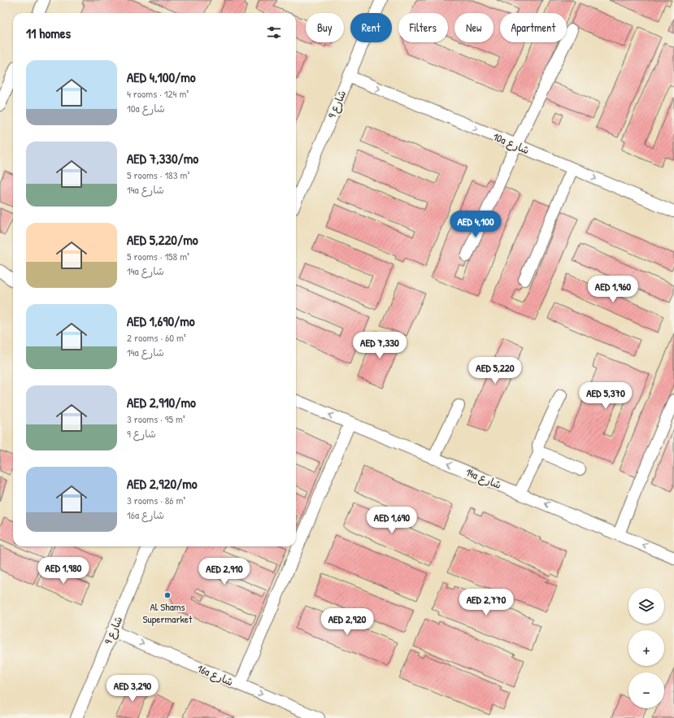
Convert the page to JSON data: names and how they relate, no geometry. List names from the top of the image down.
{
  "streets": {
    "street": [
      "شارع 9",
      "10a شارع",
      "14a شارع",
      "16a شارع"
    ]
  },
  "crossings": [
    ["شارع 9", "10a شارع"],
    ["شارع 9", "16a شارع"]
  ],
  "one_way": ["10a شارع", "14a شارع", "16a شارع"],
  "places": ["Al Shams Supermarket"],
  "page": {
    "chip": [
      "Buy",
      "Rent",
      "Filters",
      "New",
      "Apartment"
    ],
    "heading": "11 homes",
    "list": [
      {
        "name": "AED 4,100/mo",
        "note": "4 rooms · 124 m² · 10a شارع"
      },
      {
        "name": "AED 7,330/mo",
        "note": "5 rooms · 183 m² · 14a شارع"
      },
      {
        "name": "AED 5,220/mo",
        "note": "5 rooms · 158 m² · 14a شارع"
      },
      {
        "name": "AED 1,690/mo",
        "note": "2 rooms · 60 m² · 14a شارع"
      },
      {
        "name": "AED 2,910/mo",
        "note": "3 rooms · 95 m² · شارع 9"
      },
      {
        "name": "AED 2,920/mo",
        "note": "3 rooms · 86 m² · 16a شارع"
      }
    ],
    "price": [
      "AED 4,100",
      "AED 1,960",
      "AED 7,330",
      "AED 5,220",
      "AED 5,370",
      "AED 1,690",
      "AED 1,980",
      "AED 2,910",
      "AED 2,770",
      "AED 2,920",
      "AED 3,290"
    ],
    "map_buttons": ["+", "−"]
  }
}
